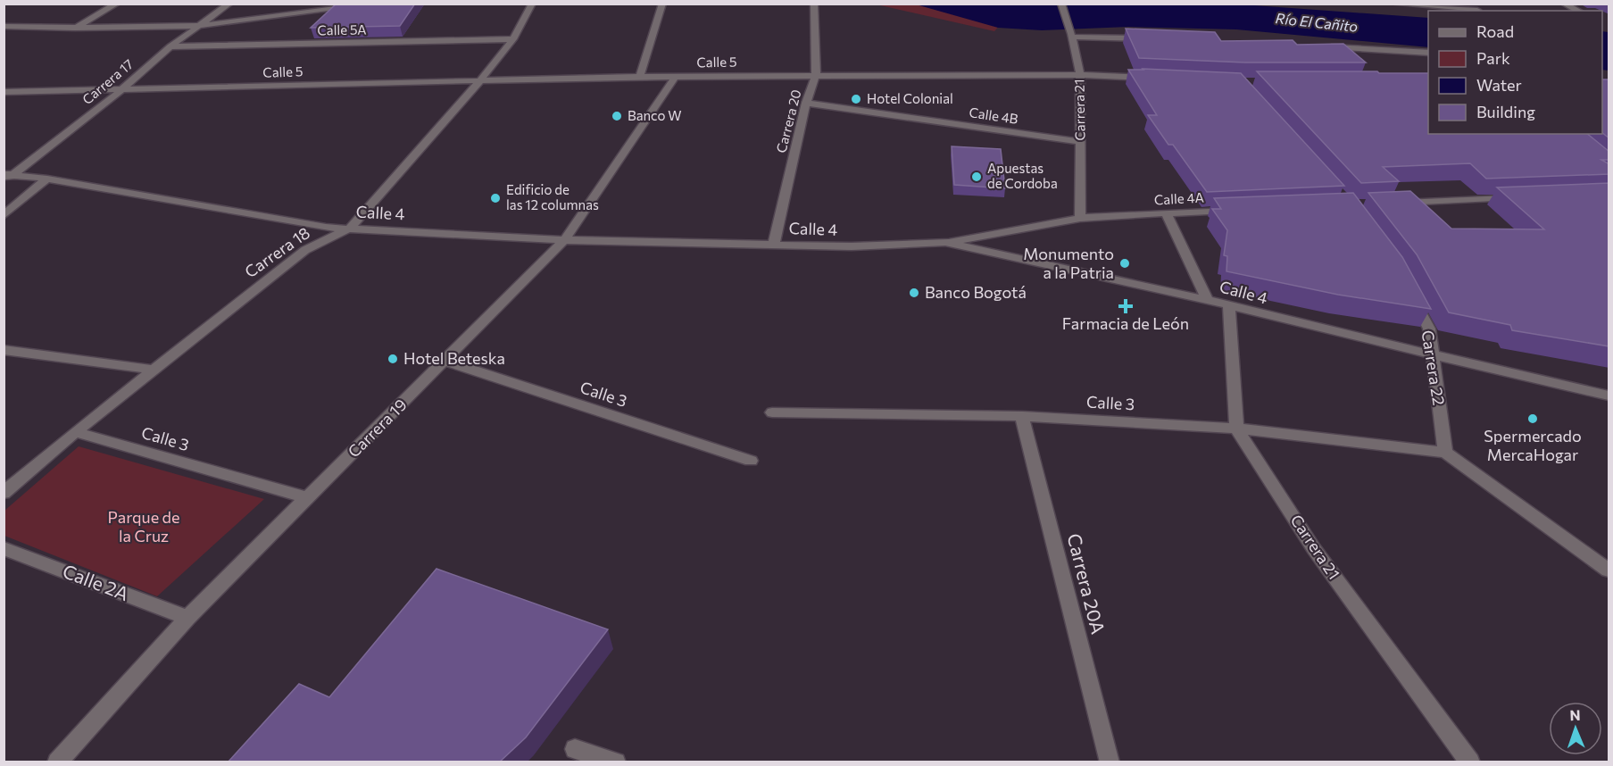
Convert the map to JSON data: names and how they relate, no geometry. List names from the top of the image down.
{
  "streets": {
    "street": [
      "Calle 5A",
      "Calle 5",
      "Carrera 17",
      "Carrera 21",
      "Calle 4B",
      "Carrera 20",
      "Calle 4A",
      "Calle 4",
      "Carrera 18",
      "Carrera 22",
      "Calle 3",
      "Carrera 19",
      "Calle 2A",
      "Carrera 20A"
    ]
  },
  "crossings": [
    ["Calle 5A", "Carrera 17"],
    ["Calle 5A", "Carrera 18"],
    ["Calle 5", "Carrera 17"],
    ["Calle 5", "Carrera 21"],
    ["Calle 5", "Carrera 20"],
    ["Calle 5", "Carrera 18"],
    ["Calle 5", "Carrera 19"],
    ["Carrera 17", "Calle 4"],
    ["Carrera 21", "Calle 4B"],
    ["Carrera 21", "Calle 4A"],
    ["Carrera 21", "Calle 4"],
    ["Carrera 21", "Calle 3"],
    ["Calle 4B", "Carrera 20"],
    ["Carrera 20", "Calle 4"],
    ["Calle 4A", "Calle 4"],
    ["Calle 4", "Carrera 18"],
    ["Calle 4", "Carrera 22"],
    ["Calle 4", "Carrera 19"],
    ["Carrera 18", "Calle 3"],
    ["Carrera 22", "Calle 3"],
    ["Calle 3", "Carrera 19"],
    ["Calle 3", "Carrera 20A"],
    ["Carrera 19", "Calle 2A"]
  ],
  "water": ["Río El Cañito"],
  "parks": ["Parque de la Cruz"],
  "places": {
    "other": [
      "Hotel Colonial",
      "Banco W",
      "Apuestas de Cordoba",
      "Edificio de las 12 columnas",
      "Monumento a la Patria",
      "Banco Bogotá",
      "Hotel Beteska",
      "Spermercado MercaHogar"
    ],
    "health": ["Farmacia de León"]
  },
  "legend": [
    "Road",
    "Park",
    "Water",
    "Building"
  ],
  "north": "top"
}
